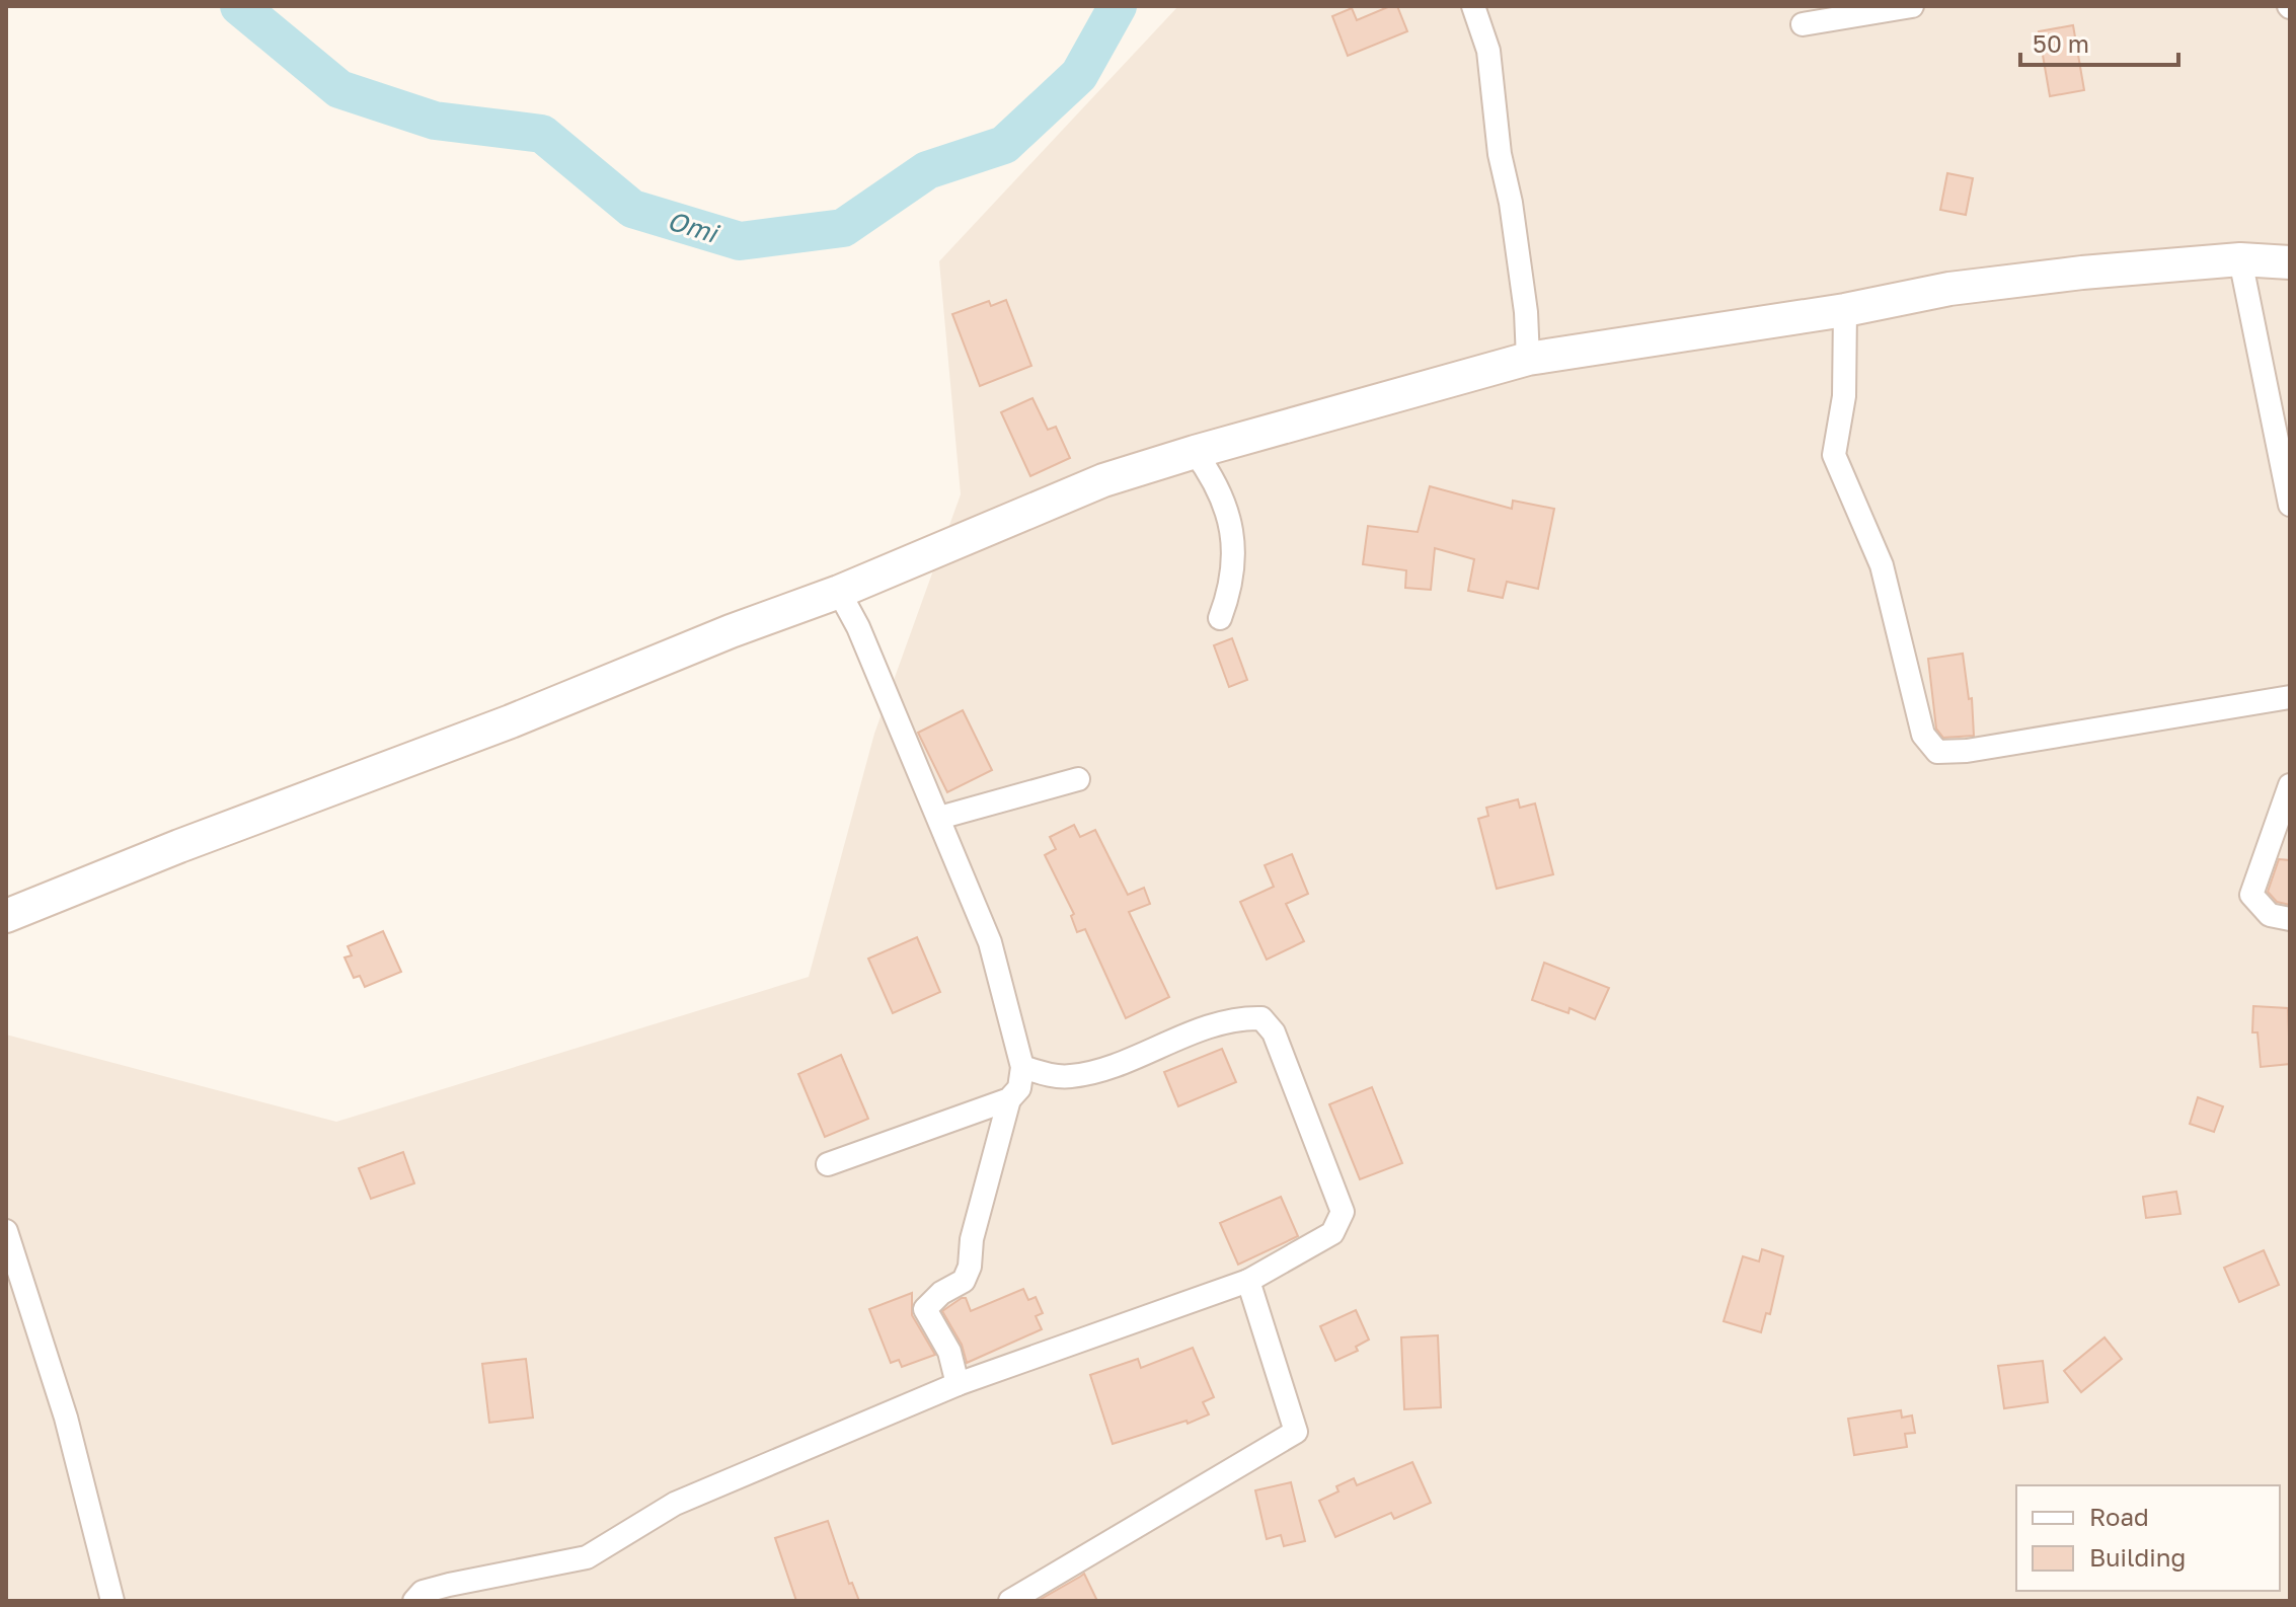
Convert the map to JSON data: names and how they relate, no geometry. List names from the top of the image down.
{
  "water": ["Omi"],
  "legend": ["Road", "Building"],
  "scale_bar": "50 m"
}
